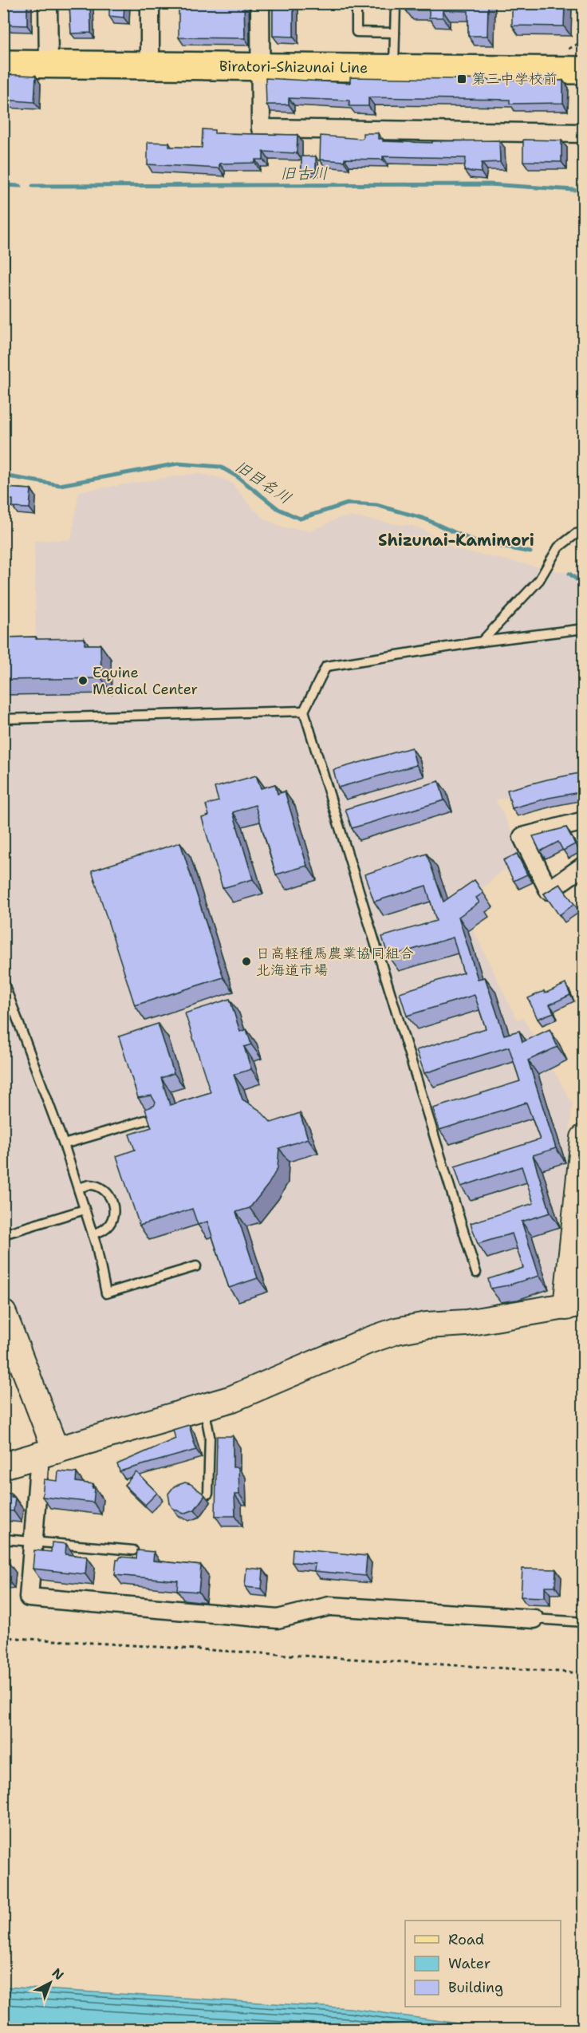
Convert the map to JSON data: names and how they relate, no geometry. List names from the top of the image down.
{
  "streets": {
    "main road": ["Biratori-Shizunai Line"]
  },
  "districts": ["Shizunai-Kamimori"],
  "water": ["旧古川", "旧目名川"],
  "places": {
    "transit": ["第三中学校前"],
    "other": ["Equine Medical Center", "日高軽種馬農業協同組合 北海道市場"]
  },
  "legend": ["Road", "Water", "Building"],
  "north": "top right"
}
